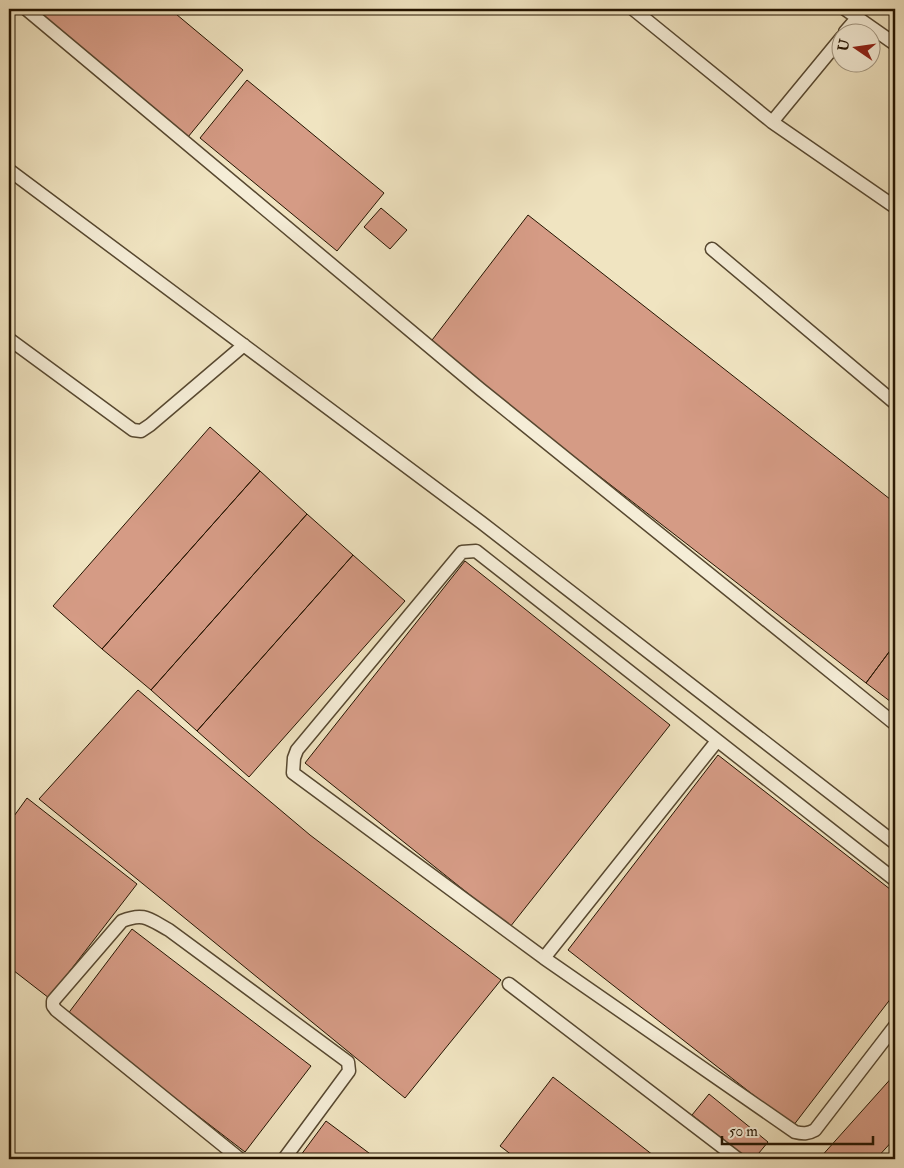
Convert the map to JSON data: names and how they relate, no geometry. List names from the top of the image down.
{
  "scale_bar": "50 m",
  "north": "left"
}
